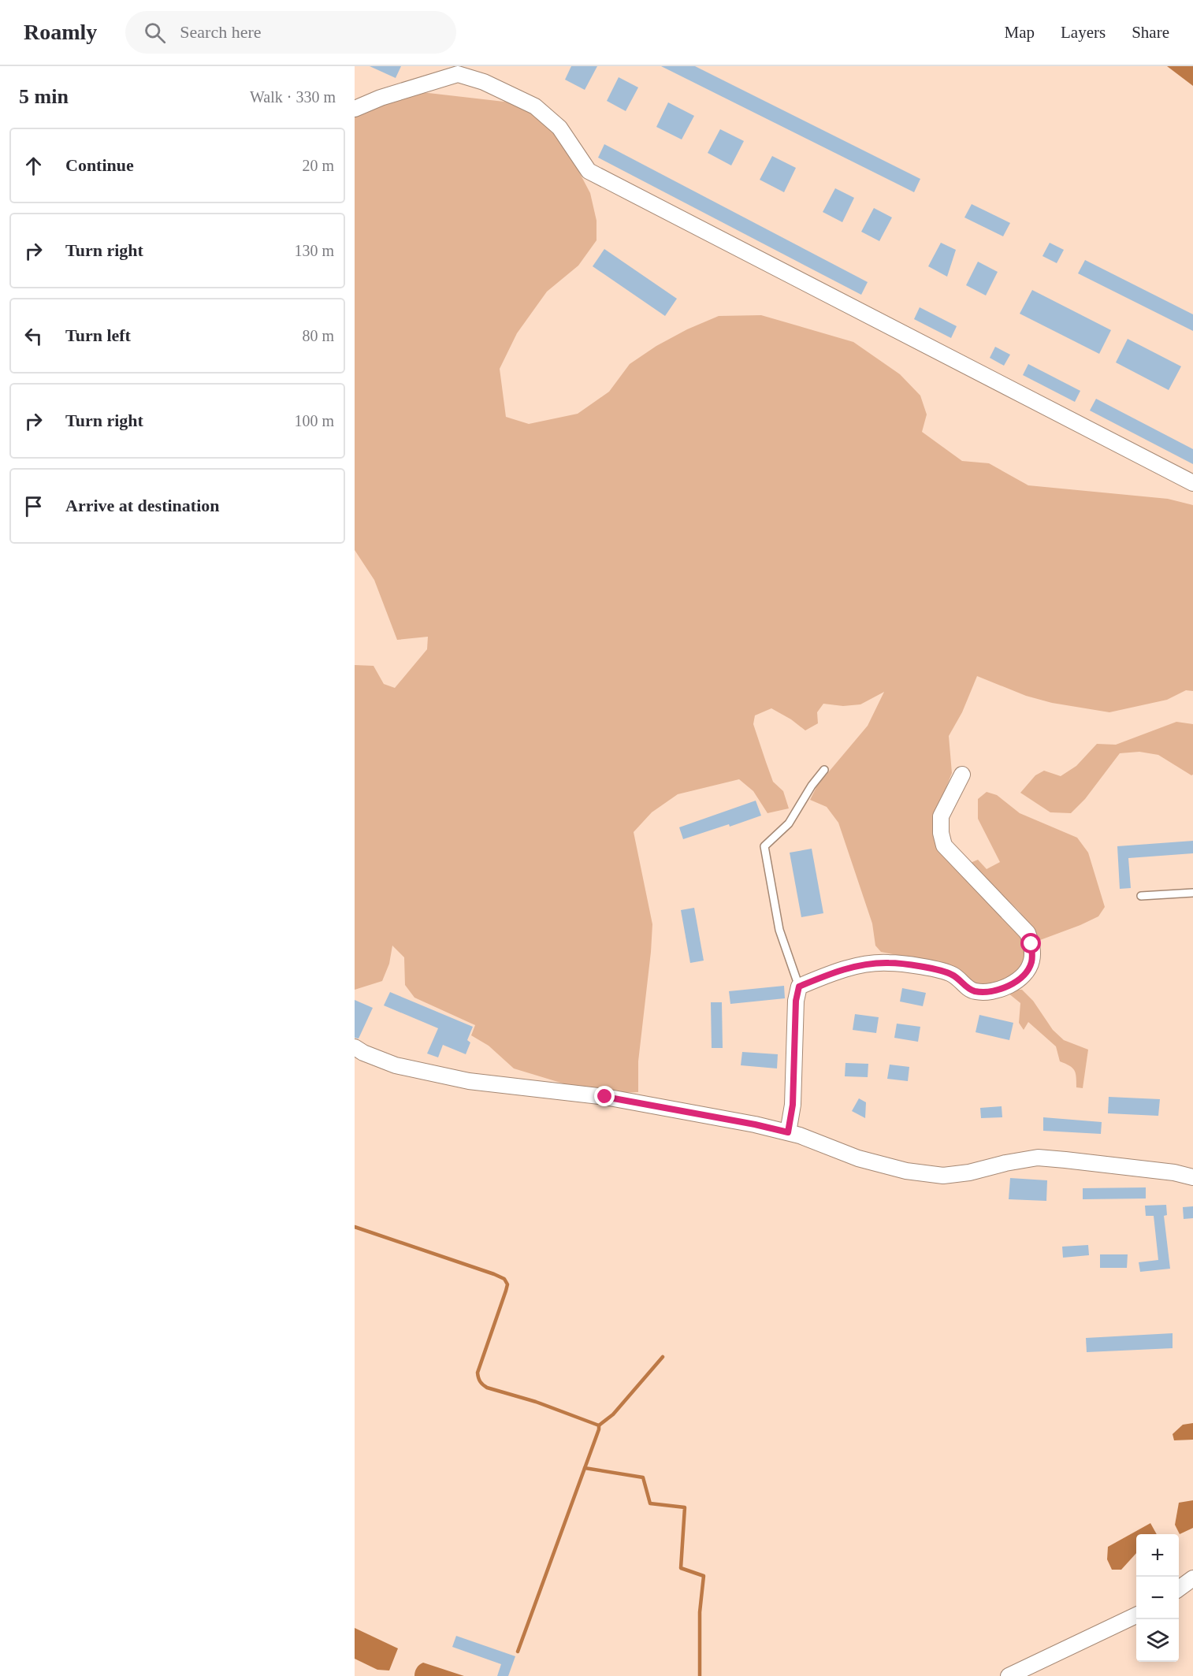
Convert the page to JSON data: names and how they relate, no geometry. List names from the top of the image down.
{
  "page": {
    "header": "Roamly",
    "search": "Search here",
    "nav": ["Map", "Layers", "Share"],
    "heading": ["5 min", "Walk · 330 m"],
    "list": [
      ["Continue", "20 m"],
      ["Turn right", "130 m"],
      ["Turn left", "80 m"],
      ["Turn right", "100 m"],
      "Arrive at destination"
    ],
    "map_buttons": ["+", "−"]
  }
}
